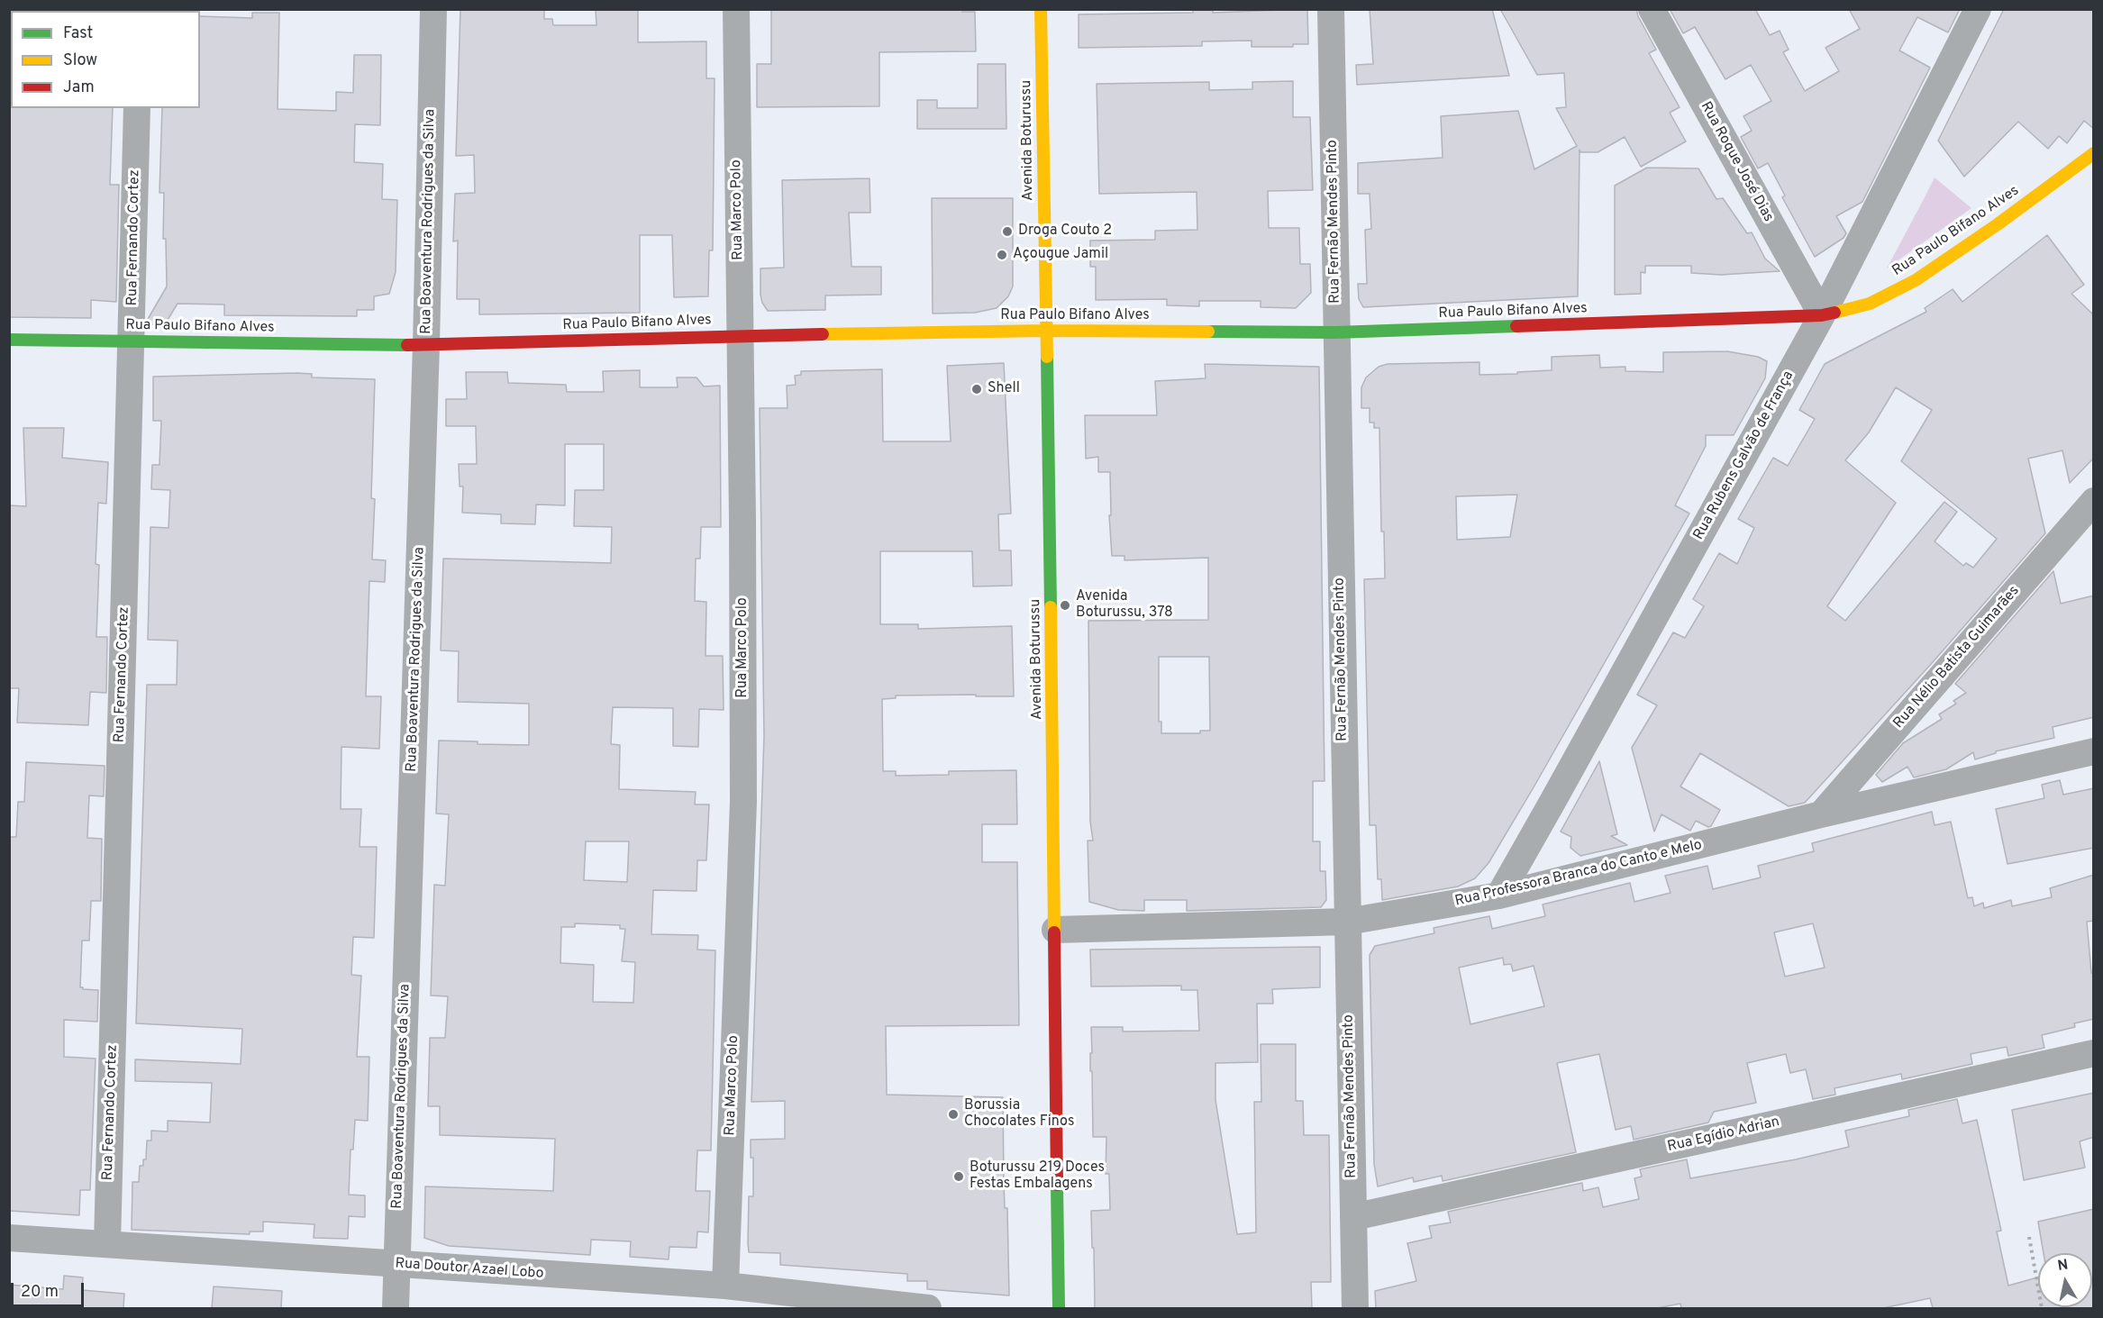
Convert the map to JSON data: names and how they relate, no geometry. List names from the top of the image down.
{
  "streets": {
    "street": [
      "Avenida Boturussu",
      "Rua Roque José Dias",
      "Rua Marco Polo",
      "Rua Boaventura Rodrigues da Silva",
      "Rua Fernão Mendes Pinto",
      "Rua Paulo Bifano Alves",
      "Rua Fernando Cortez",
      "Rua Rubens Galvão de França",
      "Rua Nélio Batista Guimarães",
      "Rua Professora Branca do Canto e Melo",
      "Rua Egídio Adrian",
      "Rua Doutor Azael Lobo"
    ]
  },
  "crossings": [
    ["Avenida Boturussu", "Rua Paulo Bifano Alves"],
    ["Avenida Boturussu", "Rua Professora Branca do Canto e Melo"],
    ["Rua Roque José Dias", "Rua Paulo Bifano Alves"],
    ["Rua Roque José Dias", "Rua Rubens Galvão de França"],
    ["Rua Marco Polo", "Rua Paulo Bifano Alves"],
    ["Rua Marco Polo", "Rua Doutor Azael Lobo"],
    ["Rua Boaventura Rodrigues da Silva", "Rua Paulo Bifano Alves"],
    ["Rua Boaventura Rodrigues da Silva", "Rua Doutor Azael Lobo"],
    ["Rua Fernão Mendes Pinto", "Rua Paulo Bifano Alves"],
    ["Rua Fernão Mendes Pinto", "Rua Professora Branca do Canto e Melo"],
    ["Rua Fernão Mendes Pinto", "Rua Egídio Adrian"],
    ["Rua Paulo Bifano Alves", "Rua Fernando Cortez"],
    ["Rua Paulo Bifano Alves", "Rua Rubens Galvão de França"],
    ["Rua Fernando Cortez", "Rua Doutor Azael Lobo"],
    ["Rua Rubens Galvão de França", "Rua Professora Branca do Canto e Melo"],
    ["Rua Nélio Batista Guimarães", "Rua Professora Branca do Canto e Melo"]
  ],
  "places": [
    "Droga Couto 2",
    "Açougue Jamil",
    "Shell",
    "Avenida Boturussu, 378",
    "Borussia Chocolates Finos",
    "Boturussu 219 Doces Festas Embalagens"
  ],
  "legend": ["Fast", "Slow", "Jam"],
  "scale_bar": "20 m",
  "north": "top"
}
